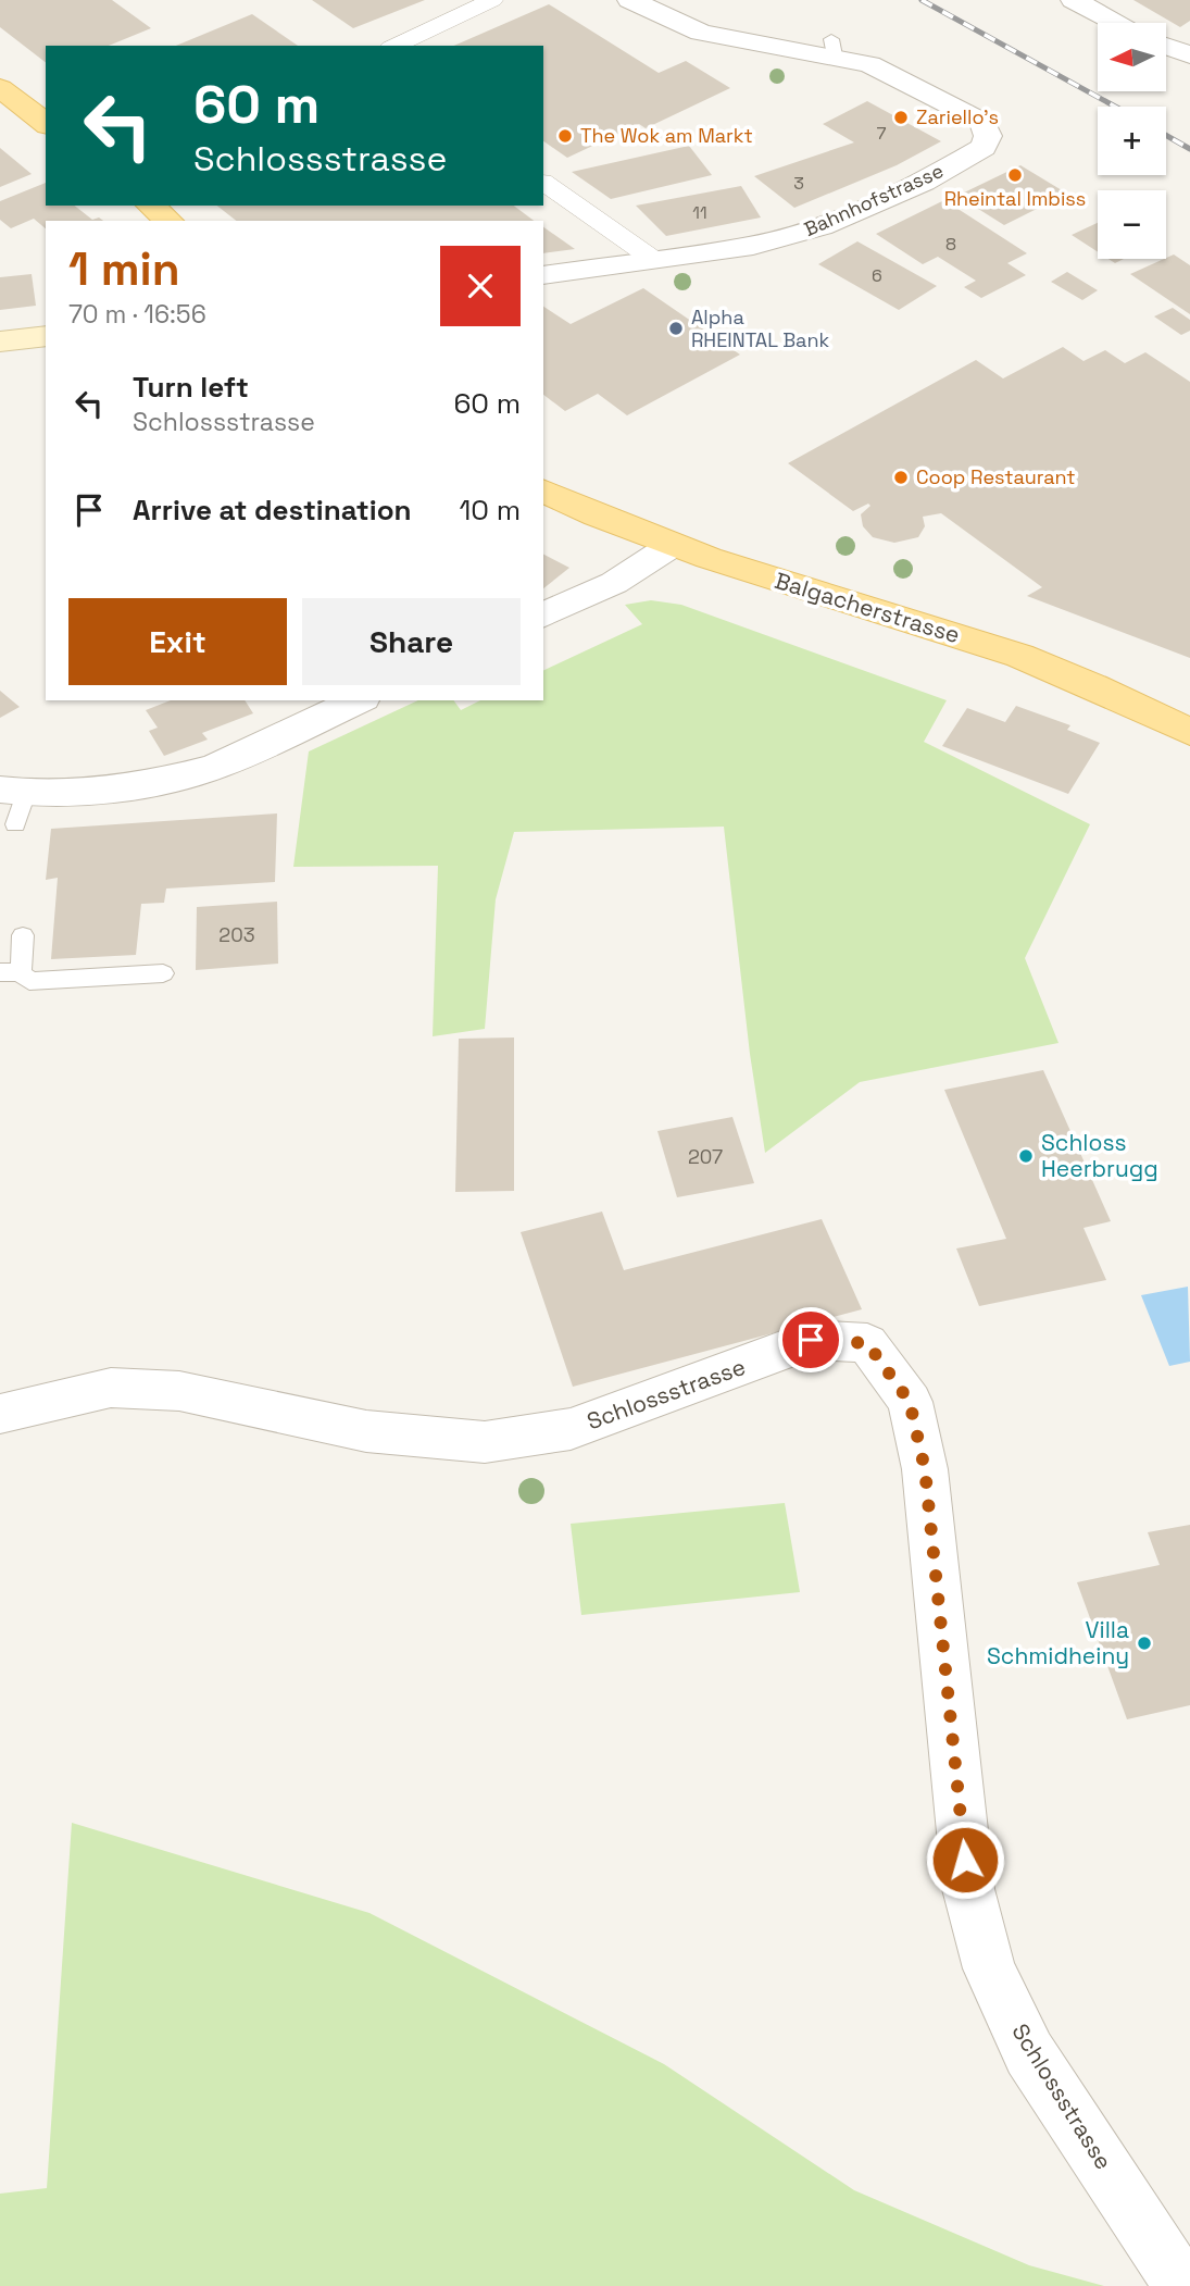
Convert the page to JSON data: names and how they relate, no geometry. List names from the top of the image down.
{
  "streets": {
    "main road": ["Balgacherstrasse"],
    "street": ["Bahnhofstrasse", "Schlossstrasse"]
  },
  "places": [
    "Zariello's",
    "The Wok am Markt",
    "Rheintal Imbiss",
    "Alpha RHEINTAL Bank",
    "Coop Restaurant",
    "Schloss Heerbrugg",
    "Villa Schmidheiny"
  ],
  "house_numbers": [
    "7",
    "3",
    "11",
    "8",
    "6",
    "203",
    "207"
  ],
  "north": "left",
  "page": {
    "map_buttons": ["+", "−"],
    "turn": ["60 m", "Schlossstrasse"],
    "heading": ["1 min", "70 m · 16:56"],
    "list": [
      {
        "name": "Turn left",
        "note": "Schlossstrasse",
        "value": "60 m"
      },
      {
        "name": "Arrive at destination",
        "value": "10 m"
      }
    ],
    "buttons": ["Exit", "Share"]
  }
}
